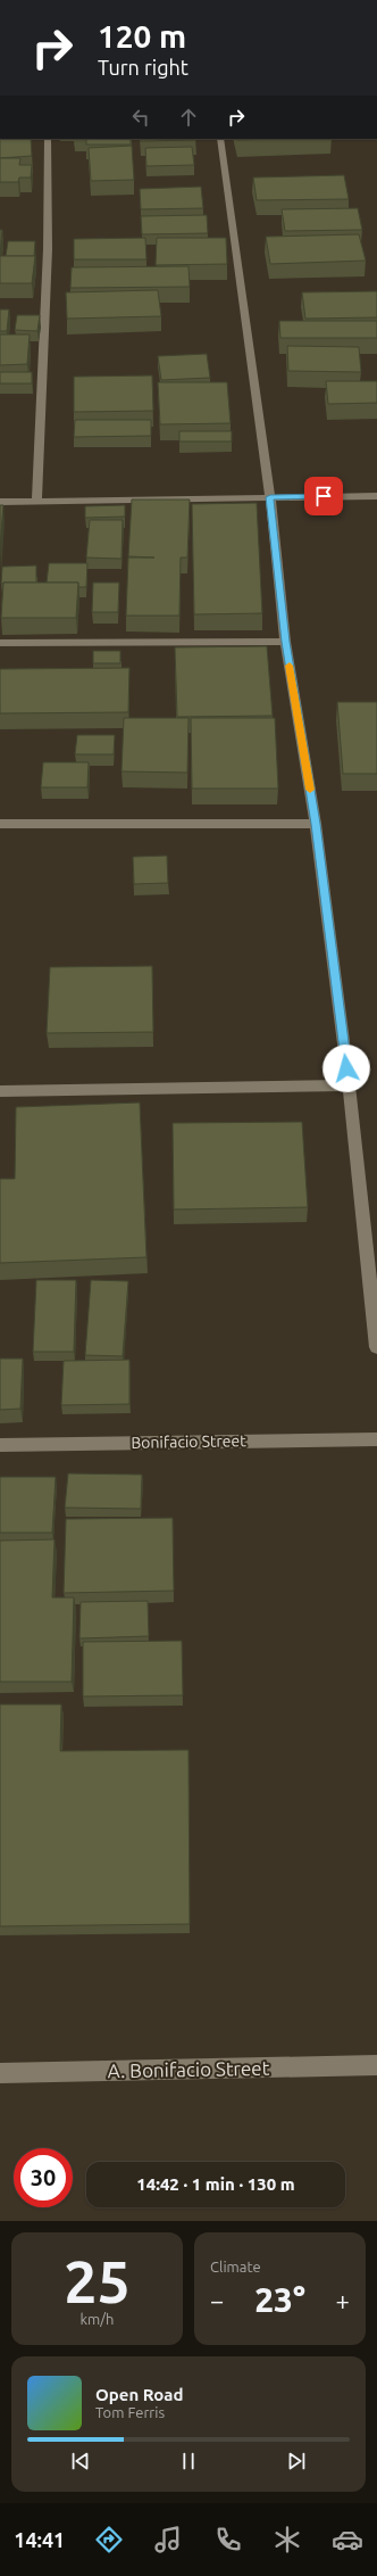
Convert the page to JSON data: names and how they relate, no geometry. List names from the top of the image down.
{
  "streets": {
    "street": ["Bonifacio Street", "A. Bonifacio Street"]
  },
  "page": {
    "turn": ["120 m", "Turn right"],
    "limit": "30",
    "trip": "14:42 · 1 min · 130 m",
    "tile": [
      ["25", "km/h"],
      "Climate"
    ],
    "heat": ["−", "23°", "+"],
    "song": ["Open Road", "Tom Ferris"],
    "tabs": "14:41"
  }
}
